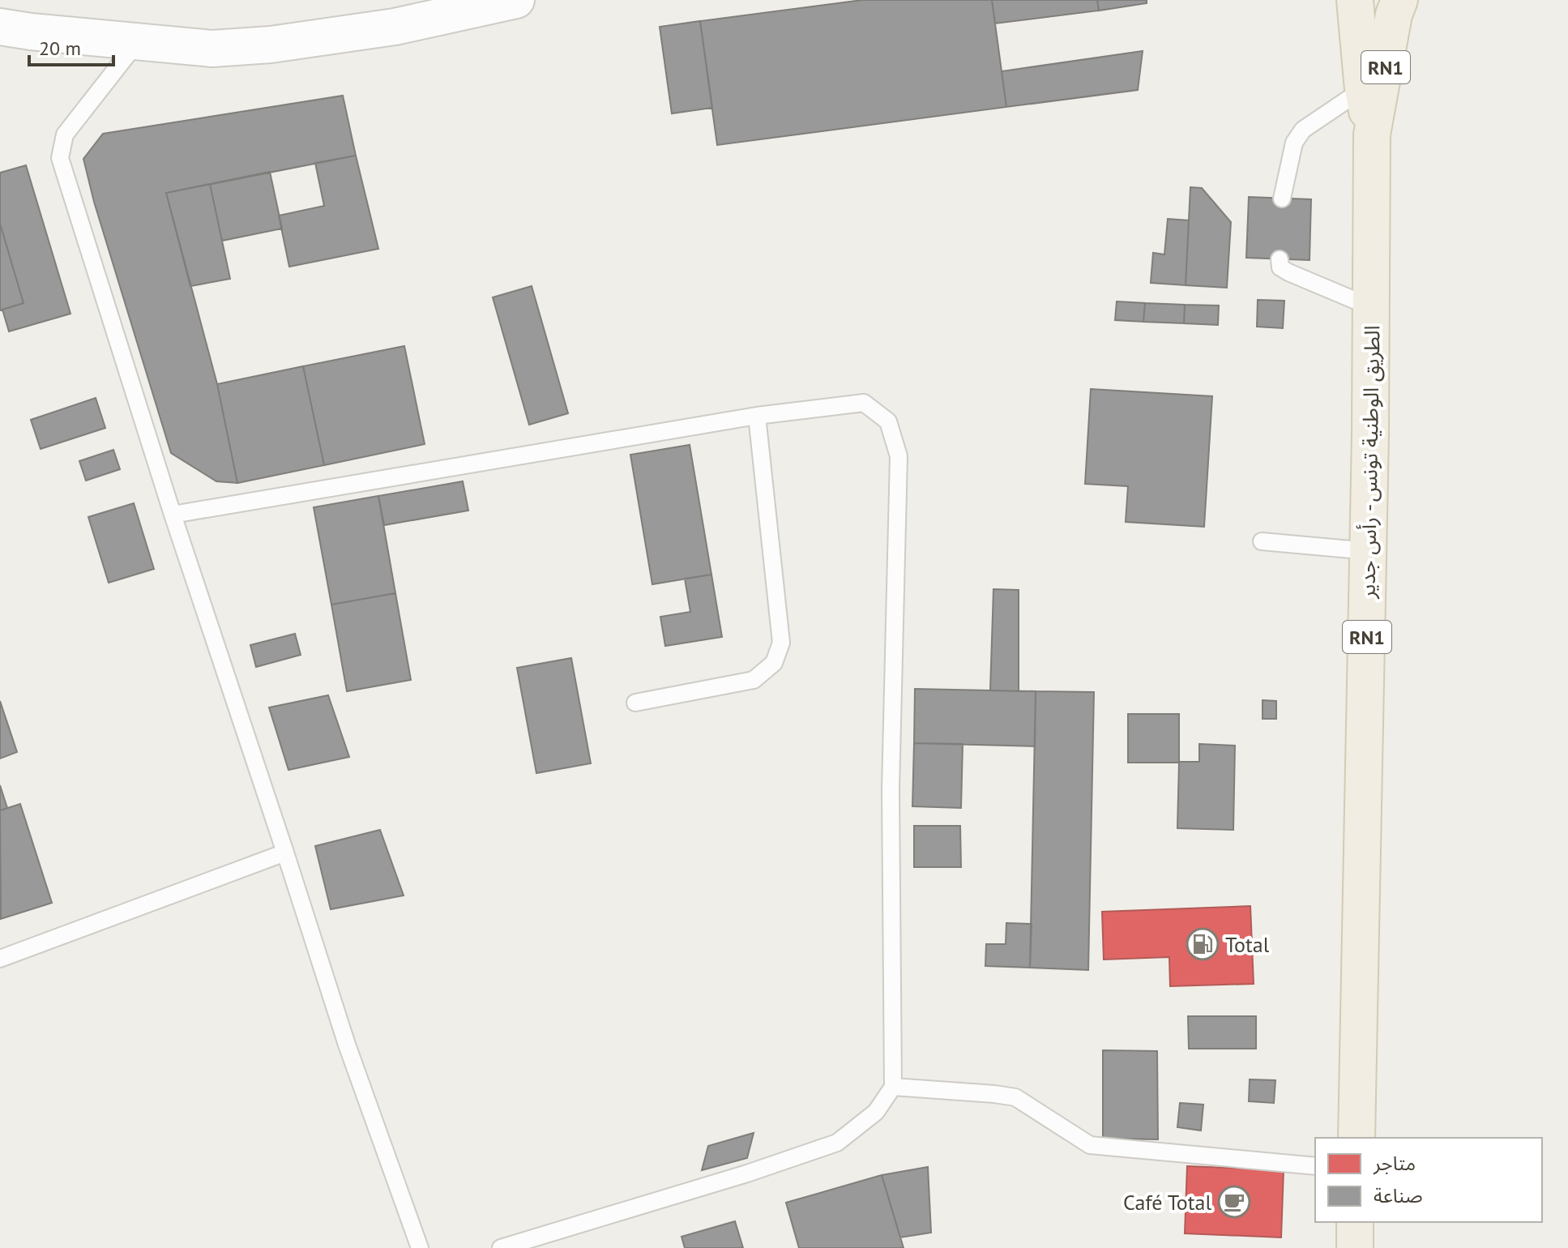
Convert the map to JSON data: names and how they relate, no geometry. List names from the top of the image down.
{
  "streets": {
    "main road": ["RN1", "الطريق الوطنية تونس - رأس جدير"]
  },
  "places": {
    "fuel station": ["Total"],
    "cafe": ["Café Total"]
  },
  "legend": ["متاجر", "صناعة"],
  "scale_bar": "20 m"
}
